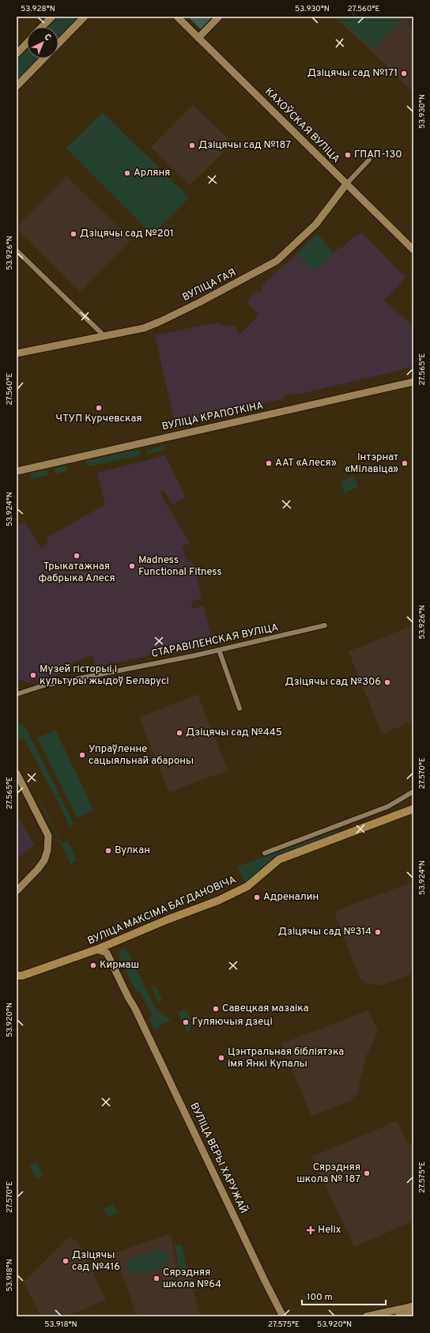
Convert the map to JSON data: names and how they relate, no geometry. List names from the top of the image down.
{
  "streets": {
    "main road": [
      "КАХОЎСКАЯ ВУЛІЦА",
      "ВУЛІЦА ГАЯ",
      "ВУЛІЦА КРАПОТКІНА",
      "ВУЛІЦА МАКСІМА БАГДАНОВІЧА",
      "ВУЛІЦА ВЕРЫ ХАРУЖАЙ"
    ],
    "street": ["СТАРАВІЛЕНСКАЯ ВУЛІЦА"]
  },
  "crossings": [
    ["КАХОЎСКАЯ ВУЛІЦА", "ВУЛІЦА ГАЯ"],
    ["ВУЛІЦА МАКСІМА БАГДАНОВІЧА", "ВУЛІЦА ВЕРЫ ХАРУЖАЙ"]
  ],
  "places": {
    "other": [
      "Дзіцячы сад №171",
      "Дзіцячы сад №187",
      "ГПАП-130",
      "Арляня",
      "Дзіцячы сад №201",
      "ЧТУП Курчевская",
      "ААТ «Алеся»",
      "Інтэрнат «Мілавіца»",
      "Трыкатажная фабрыка Алеся",
      "Madness Functional Fitness",
      "Музей гісторыі і культуры жыдоў Беларусі",
      "Дзіцячы сад №306",
      "Дзіцячы сад №445",
      "Упраўленне сацыяльнай абароны",
      "Вулкан",
      "Адреналин",
      "Дзіцячы сад №314",
      "Кирмаш",
      "Савецкая мазаіка",
      "Гуляючыя дзеці",
      "Цэнтральная бібліятэка імя Янкі Купалы",
      "Сярэдняя школа № 187",
      "Дзіцячы сад №416",
      "Сярэдняя школа №64"
    ],
    "health": ["Helix"]
  },
  "scale_bar": "100 m",
  "north": "top right",
  "coordinates": [
    "53.928°N",
    "53.930°N",
    "27.560°E",
    "53.926°N",
    "27.565°E",
    "53.924°N",
    "27.570°E",
    "53.920°N",
    "27.575°E",
    "53.918°N"
  ]
}
